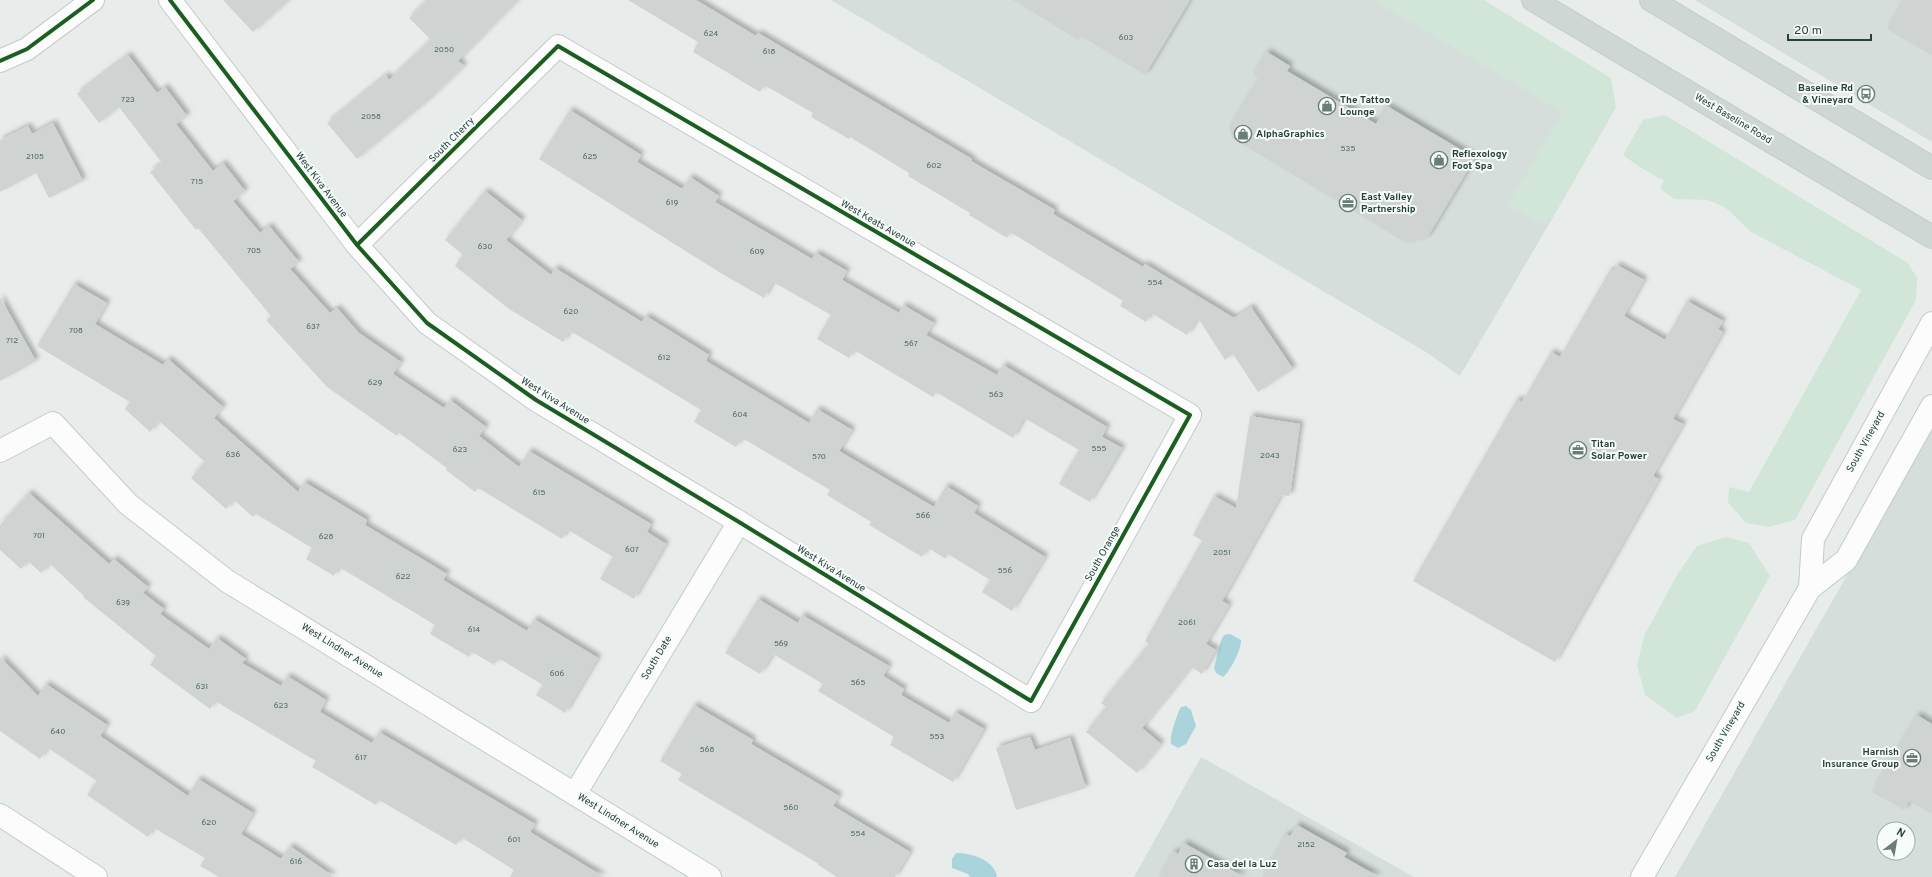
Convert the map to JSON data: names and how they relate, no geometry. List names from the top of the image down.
{
  "streets": {
    "main road": ["West Baseline Road"],
    "street": [
      "South Cherry",
      "West Kiva Avenue",
      "West Keats Avenue",
      "South Vineyard",
      "South Orange",
      "West Lindner Avenue",
      "South Date"
    ]
  },
  "crossings": [
    ["South Cherry", "West Kiva Avenue"],
    ["South Cherry", "West Keats Avenue"],
    ["West Kiva Avenue", "South Orange"],
    ["West Kiva Avenue", "South Date"],
    ["West Keats Avenue", "South Orange"],
    ["West Lindner Avenue", "South Date"]
  ],
  "places": {
    "bus stop": ["Baseline Rd & Vineyard"],
    "shop": ["The Tattoo Lounge", "AlphaGraphics", "Reflexology Foot Spa"],
    "office": ["East Valley Partnership", "Titan Solar Power", "Harnish Insurance Group"],
    "building": ["Casa del la Luz"]
  },
  "house_numbers": [
    "624",
    "603",
    "2050",
    "618",
    "723",
    "2058",
    "535",
    "2105",
    "625",
    "602",
    "715",
    "619",
    "630",
    "705",
    "609",
    "554",
    "620",
    "637",
    "708",
    "712",
    "567",
    "612",
    "629",
    "563",
    "604",
    "555",
    "623",
    "636",
    "2043",
    "570",
    "615",
    "566",
    "701",
    "628",
    "607",
    "2051",
    "556",
    "622",
    "639",
    "2061",
    "614",
    "569",
    "606",
    "565",
    "631",
    "623",
    "640",
    "553",
    "568",
    "617",
    "560",
    "620",
    "554",
    "601",
    "2152",
    "616"
  ],
  "scale_bar": "20 m",
  "north": "top right"
}
